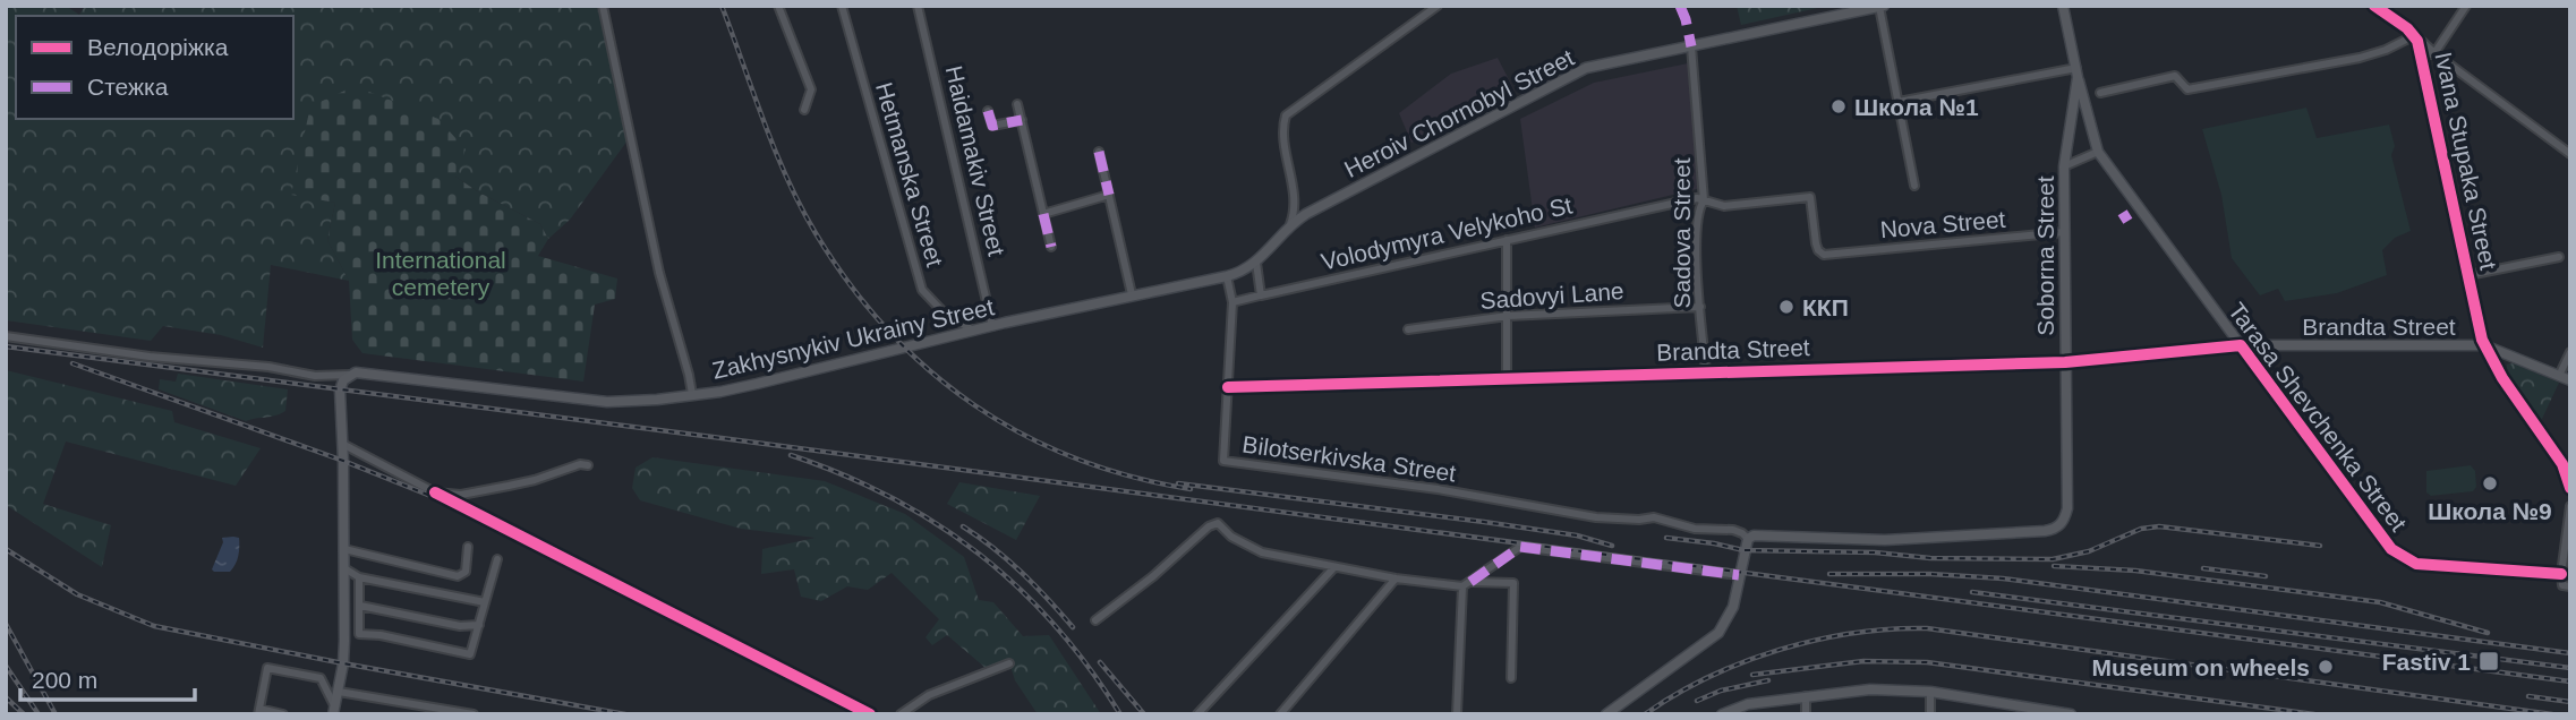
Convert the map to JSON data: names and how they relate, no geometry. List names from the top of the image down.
{
  "streets": {
    "main road": [
      "Heroiv Chornobyl Street",
      "Soborna Street",
      "Brandta Street",
      "Zakhysnykiv Ukrainy Street",
      "Tarasa Shevchenka Street"
    ],
    "street": [
      "Haidamakiv Street",
      "Ivana Stupaka Street",
      "Hetmanska Street",
      "Nova Street",
      "Volodymyra Velykoho St",
      "Sadova Street",
      "Sadovyi Lane",
      "Bilotserkivska Street"
    ]
  },
  "crossings": [
    ["Heroiv Chornobyl Street", "Sadova Street"],
    ["Haidamakiv Street", "Zakhysnykiv Ukrainy Street"],
    ["Ivana Stupaka Street", "Brandta Street"],
    ["Hetmanska Street", "Zakhysnykiv Ukrainy Street"],
    ["Nova Street", "Volodymyra Velykoho St"],
    ["Nova Street", "Soborna Street"],
    ["Volodymyra Velykoho St", "Sadova Street"],
    ["Volodymyra Velykoho St", "Bilotserkivska Street"],
    ["Sadova Street", "Sadovyi Lane"],
    ["Sadova Street", "Brandta Street"],
    ["Soborna Street", "Brandta Street"],
    ["Soborna Street", "Bilotserkivska Street"],
    ["Brandta Street", "Tarasa Shevchenka Street"],
    ["Brandta Street", "Bilotserkivska Street"],
    ["Zakhysnykiv Ukrainy Street", "Bilotserkivska Street"]
  ],
  "parks": ["International cemetery"],
  "places": {
    "other": [
      "Школа №1",
      "ККП",
      "Школа №9",
      "Museum on wheels"
    ],
    "transit": ["Fastiv 1"]
  },
  "legend": ["Велодоріжка", "Стежка"],
  "scale_bar": "200 m"
}
